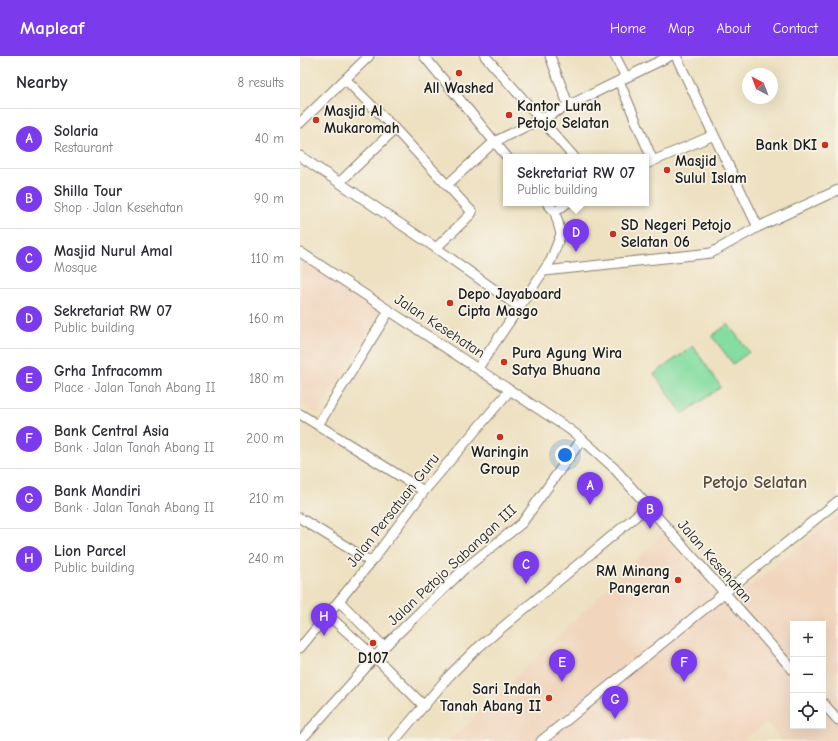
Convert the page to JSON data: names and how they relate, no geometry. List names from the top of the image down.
{
  "streets": {
    "street": ["Jalan Kesehatan", "Jalan Persatuan Guru", "Jalan Petojo Sabangan III"]
  },
  "crossings": [
    ["Jalan Kesehatan", "Jalan Persatuan Guru"],
    ["Jalan Kesehatan", "Jalan Petojo Sabangan III"]
  ],
  "districts": ["Petojo Selatan"],
  "places": [
    "All Washed",
    "Kantor Lurah Petojo Selatan",
    "Masjid Al Mukaromah",
    "Bank DKI",
    "Masjid Sulul Islam",
    "SD Negeri Petojo Selatan 06",
    "Depo Jayaboard Cipta Masgo",
    "Pura Agung Wira Satya Bhuana",
    "Waringin Group",
    "RM Minang Pangeran",
    "D107",
    "Sari Indah Tanah Abang II"
  ],
  "north": "top left",
  "page": {
    "header": "Mapleaf",
    "nav": [
      "Home",
      "Map",
      "About",
      "Contact"
    ],
    "heading": ["Nearby", "8 results"],
    "list": [
      {
        "mark": "A",
        "name": "Solaria",
        "note": "Restaurant",
        "value": "40 m"
      },
      {
        "mark": "B",
        "name": "Shilla Tour",
        "note": "Shop · Jalan Kesehatan",
        "value": "90 m"
      },
      {
        "mark": "C",
        "name": "Masjid Nurul Amal",
        "note": "Mosque",
        "value": "110 m"
      },
      {
        "mark": "D",
        "name": "Sekretariat RW 07",
        "note": "Public building",
        "value": "160 m"
      },
      {
        "mark": "E",
        "name": "Grha Infracomm",
        "note": "Place · Jalan Tanah Abang II",
        "value": "180 m"
      },
      {
        "mark": "F",
        "name": "Bank Central Asia",
        "note": "Bank · Jalan Tanah Abang II",
        "value": "200 m"
      },
      {
        "mark": "G",
        "name": "Bank Mandiri",
        "note": "Bank · Jalan Tanah Abang II",
        "value": "210 m"
      },
      {
        "mark": "H",
        "name": "Lion Parcel",
        "note": "Public building",
        "value": "240 m"
      }
    ],
    "popup": ["Sekretariat RW 07", "Public building"],
    "pins": [
      "D",
      "A",
      "B",
      "C",
      "H",
      "E",
      "F",
      "G"
    ],
    "map_buttons": ["+", "−"]
  }
}
